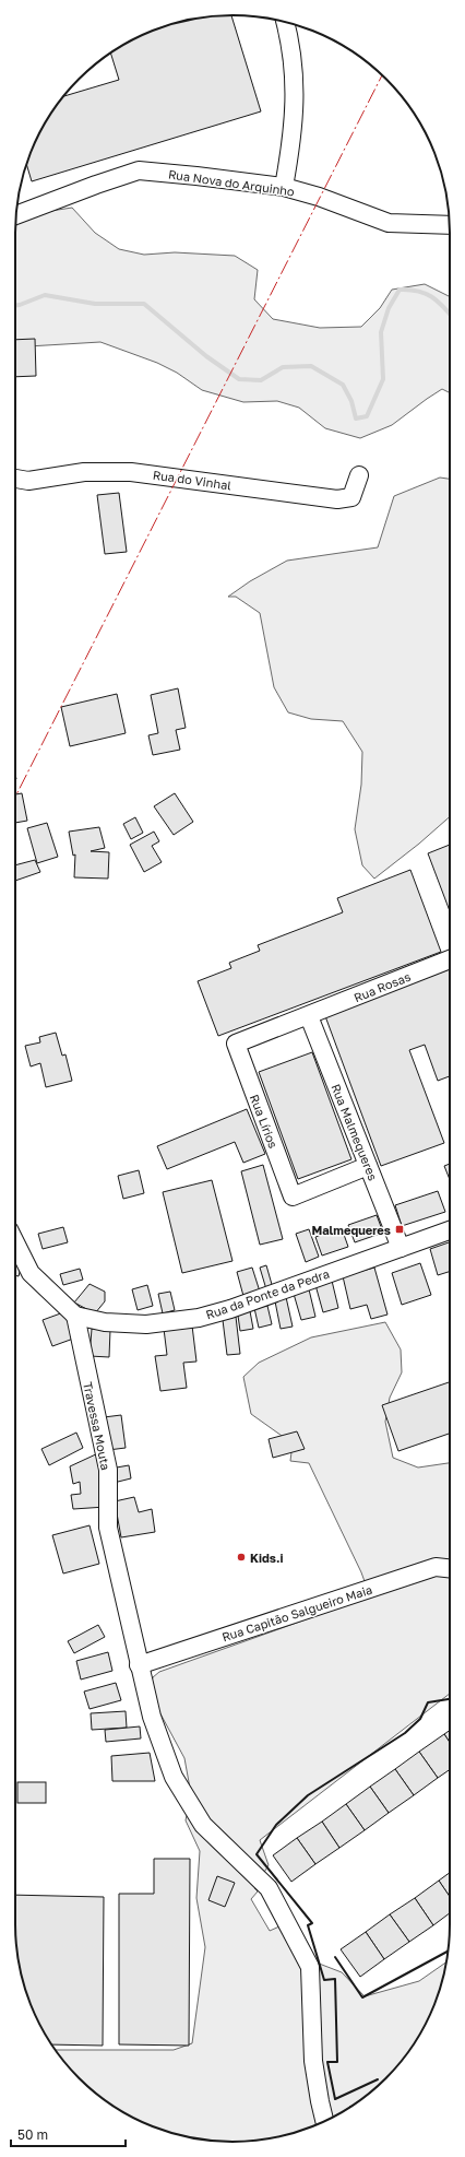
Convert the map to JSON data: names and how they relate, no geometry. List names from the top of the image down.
{
  "streets": {
    "street": [
      "Rua Nova do Arquinho",
      "Rua do Vinhal",
      "Rua Rosas",
      "Rua Lírios",
      "Rua Malmequeres",
      "Rua da Ponte da Pedra",
      "Travessa Mouta",
      "Rua Capitão Salgueiro Maia"
    ]
  },
  "crossings": [
    ["Rua Rosas", "Rua Lírios"],
    ["Rua Rosas", "Rua Malmequeres"],
    ["Rua Lírios", "Rua Malmequeres"],
    ["Rua Malmequeres", "Rua da Ponte da Pedra"],
    ["Rua da Ponte da Pedra", "Travessa Mouta"],
    ["Travessa Mouta", "Rua Capitão Salgueiro Maia"]
  ],
  "places": {
    "transit": ["Malmequeres"],
    "other": ["Kids.i"]
  },
  "scale_bar": "50 m"
}
